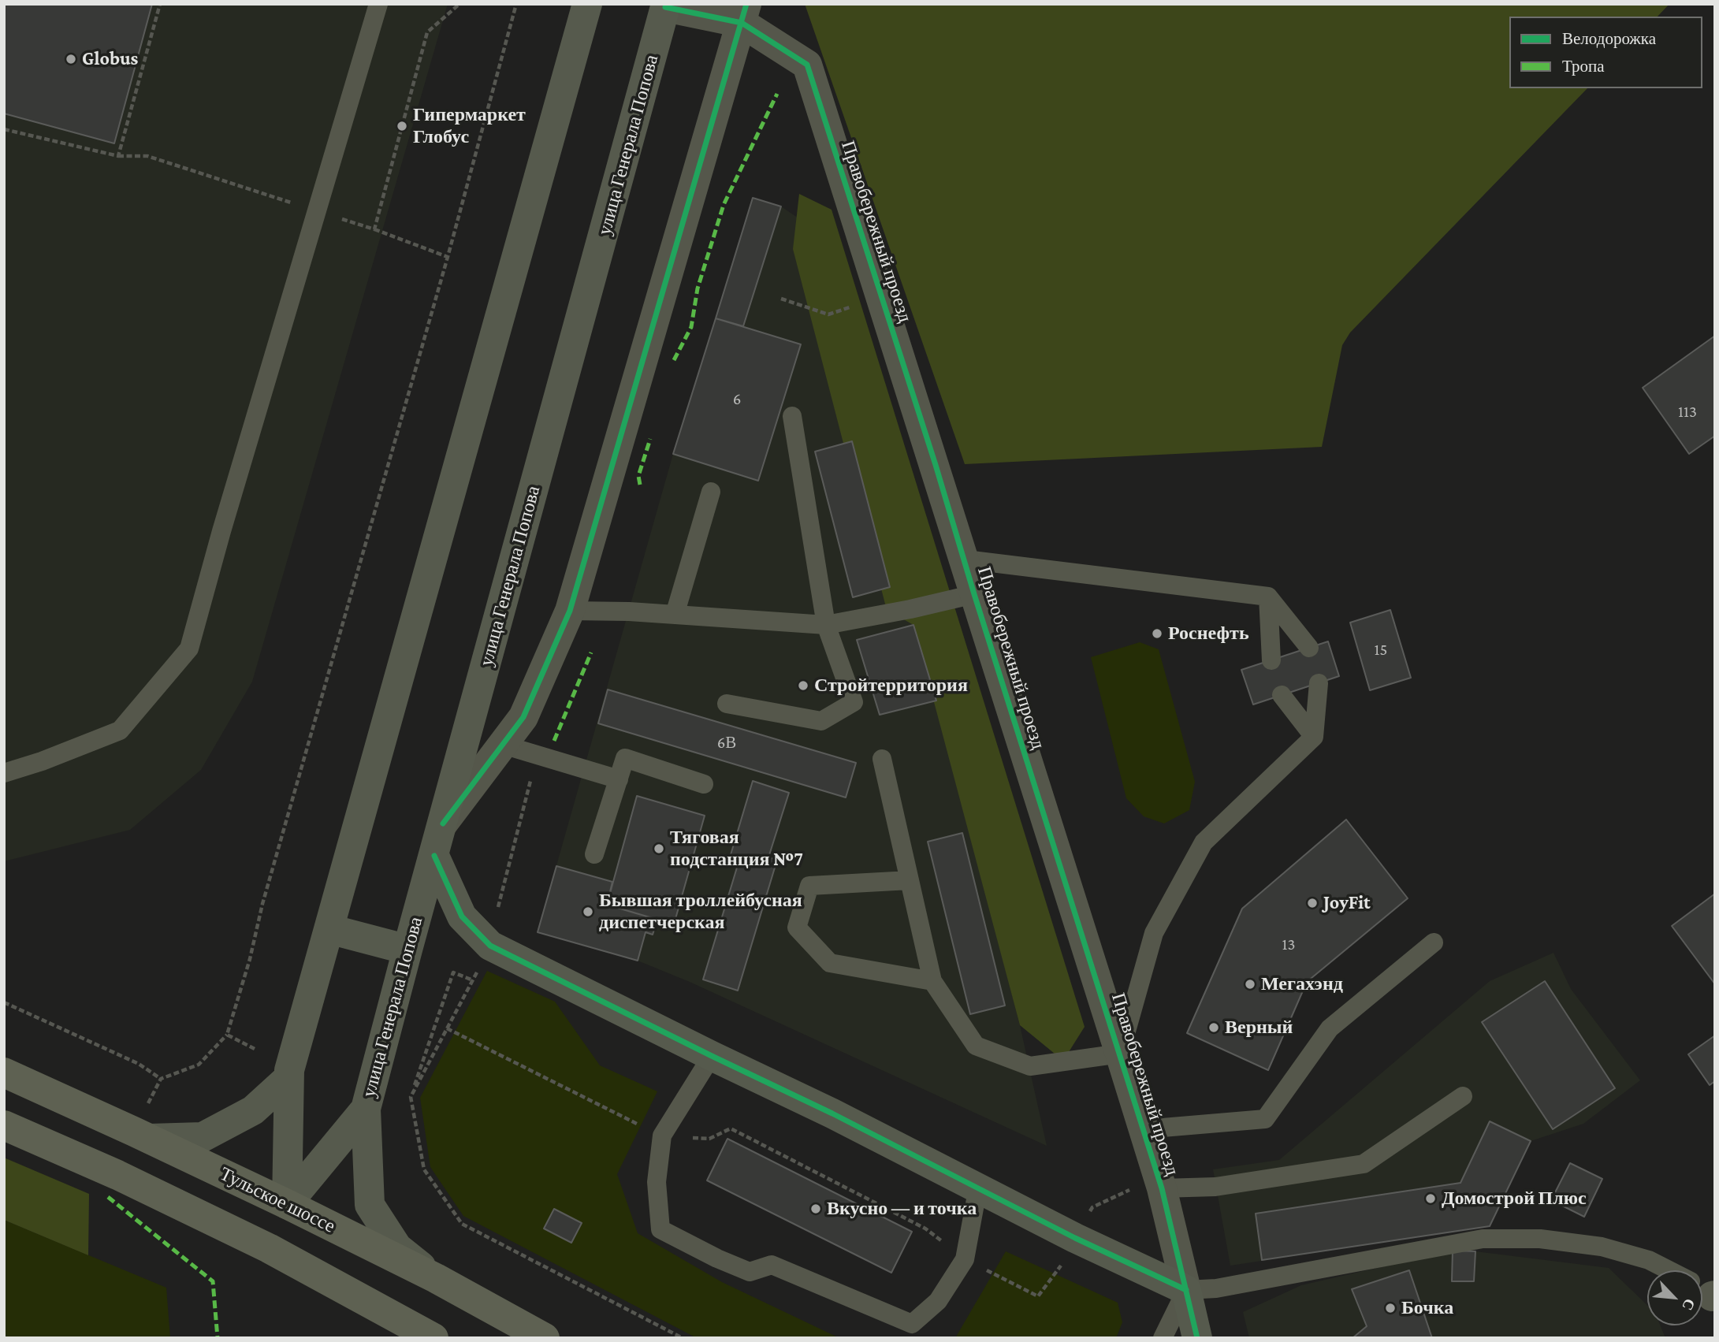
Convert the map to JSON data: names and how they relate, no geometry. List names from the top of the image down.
{
  "streets": {
    "main road": ["улица Генерала Попова", "Правобережный проезд", "Тульское шоссе"]
  },
  "crossings": [
    ["улица Генерала Попова", "Тульское шоссе"]
  ],
  "places": [
    "Globus",
    "Гипермаркет Глобус",
    "Роснефть",
    "Стройтерритория",
    "Тяговая подстанция №7",
    "JoyFit",
    "Бывшая троллейбусная диспетчерская",
    "Мегахэнд",
    "Верный",
    "Домострой Плюс",
    "Вкусно — и точка",
    "Бочка"
  ],
  "house_numbers": [
    "6",
    "113",
    "15",
    "6В",
    "13"
  ],
  "legend": ["Велодорожка", "Тропа"],
  "north": "bottom right"
}
